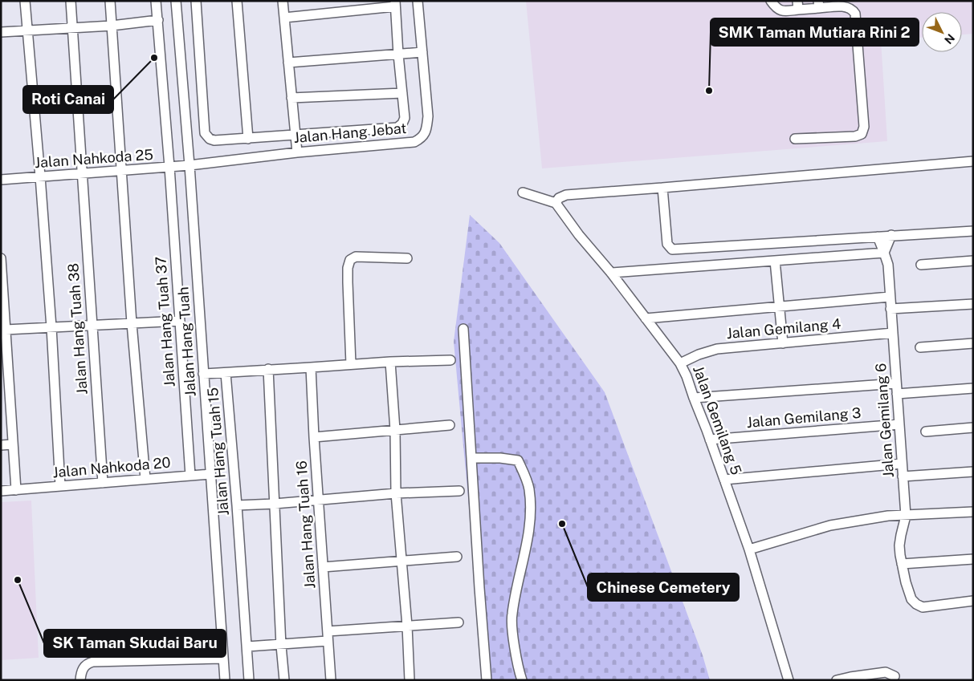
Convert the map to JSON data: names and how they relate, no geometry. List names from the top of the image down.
{
  "streets": {
    "street": [
      "Jalan Hang Jebat",
      "Jalan Nahkoda 25",
      "Jalan Hang Tuah 37",
      "Jalan Hang Tuah 38",
      "Jalan Gemilang 4",
      "Jalan Hang Tuah",
      "Jalan Gemilang 3",
      "Jalan Gemilang 5",
      "Jalan Gemilang 6",
      "Jalan Hang Tuah 15",
      "Jalan Nahkoda 20",
      "Jalan Hang Tuah 16"
    ]
  },
  "crossings": [
    ["Jalan Hang Jebat", "Jalan Nahkoda 25"],
    ["Jalan Hang Jebat", "Jalan Hang Tuah"],
    ["Jalan Nahkoda 25", "Jalan Hang Tuah 37"],
    ["Jalan Nahkoda 25", "Jalan Hang Tuah 38"],
    ["Jalan Nahkoda 25", "Jalan Hang Tuah"],
    ["Jalan Hang Tuah 37", "Jalan Nahkoda 20"],
    ["Jalan Hang Tuah 38", "Jalan Nahkoda 20"],
    ["Jalan Gemilang 4", "Jalan Gemilang 5"],
    ["Jalan Gemilang 4", "Jalan Gemilang 6"],
    ["Jalan Hang Tuah", "Jalan Nahkoda 20"],
    ["Jalan Gemilang 3", "Jalan Gemilang 5"],
    ["Jalan Gemilang 3", "Jalan Gemilang 6"],
    ["Jalan Hang Tuah 15", "Jalan Hang Tuah 16"]
  ],
  "places": [
    "Roti Canai",
    "SMK Taman Mutiara Rini 2",
    "Chinese Cemetery",
    "SK Taman Skudai Baru"
  ],
  "north": "bottom right"
}
